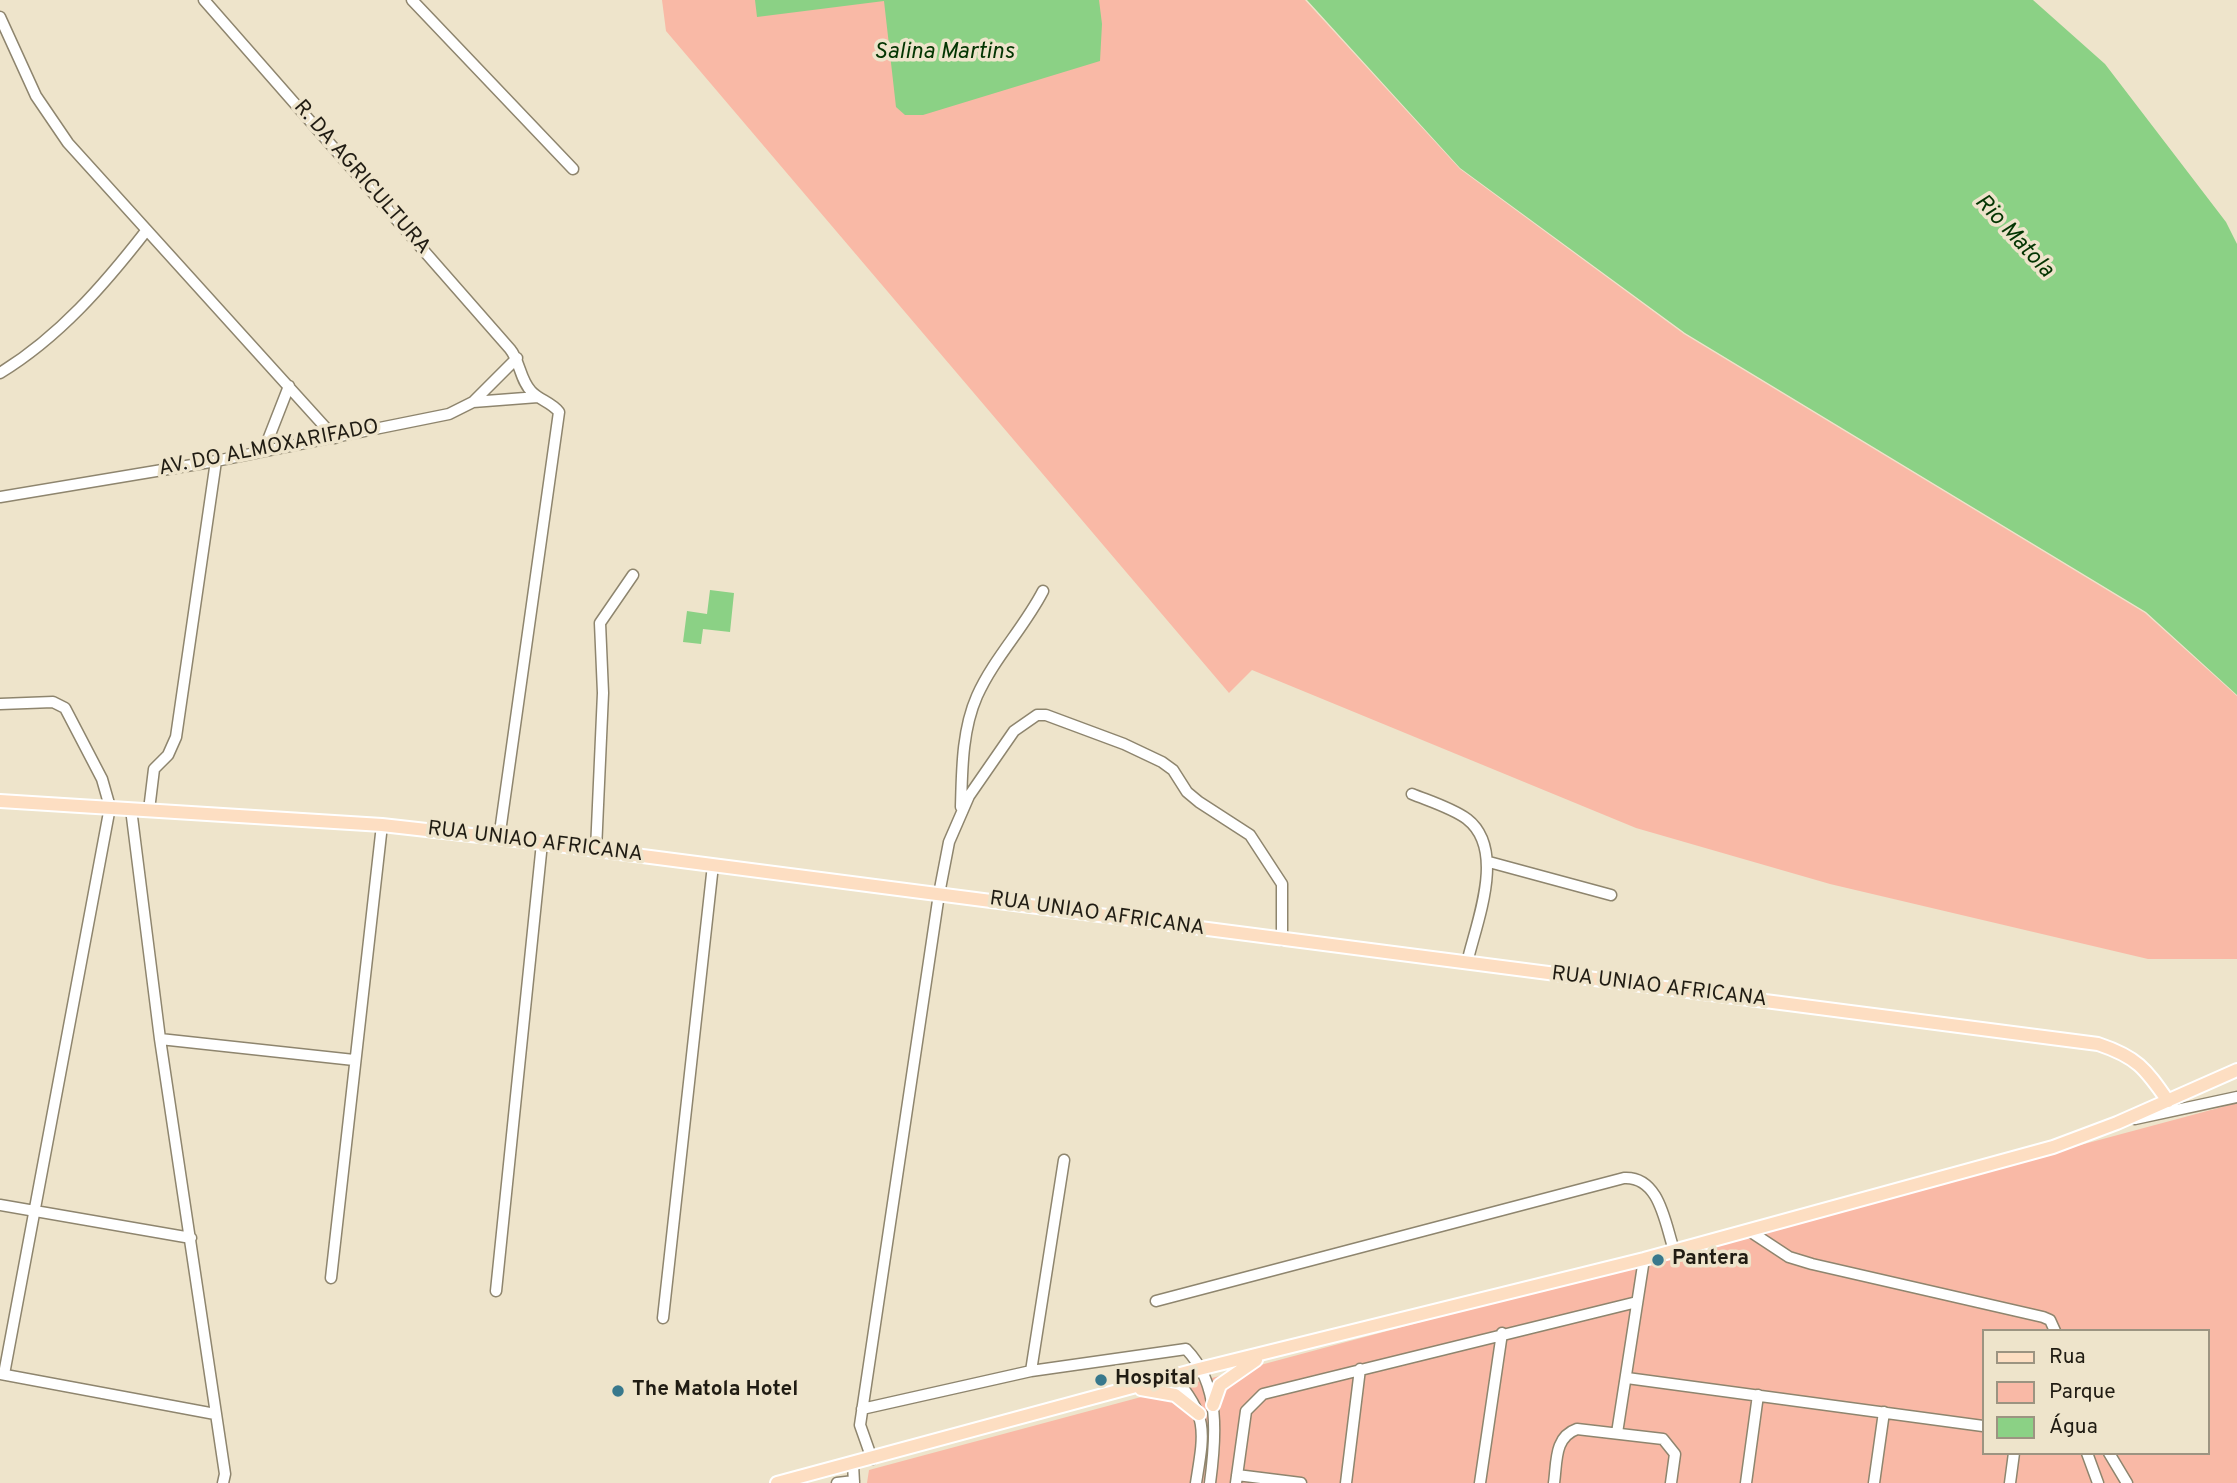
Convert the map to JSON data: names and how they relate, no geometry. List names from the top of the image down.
{
  "streets": {
    "main road": ["RUA UNIAO AFRICANA"],
    "street": ["R. DA AGRICULTURA", "AV. DO ALMOXARIFADO"]
  },
  "crossings": [
    ["R. DA AGRICULTURA", "AV. DO ALMOXARIFADO"],
    ["R. DA AGRICULTURA", "RUA UNIAO AFRICANA"]
  ],
  "water": ["Salina Martins", "Rio Matola"],
  "places": ["Pantera", "Hospital", "The Matola Hotel"],
  "legend": ["Rua", "Parque", "Água"]
}
